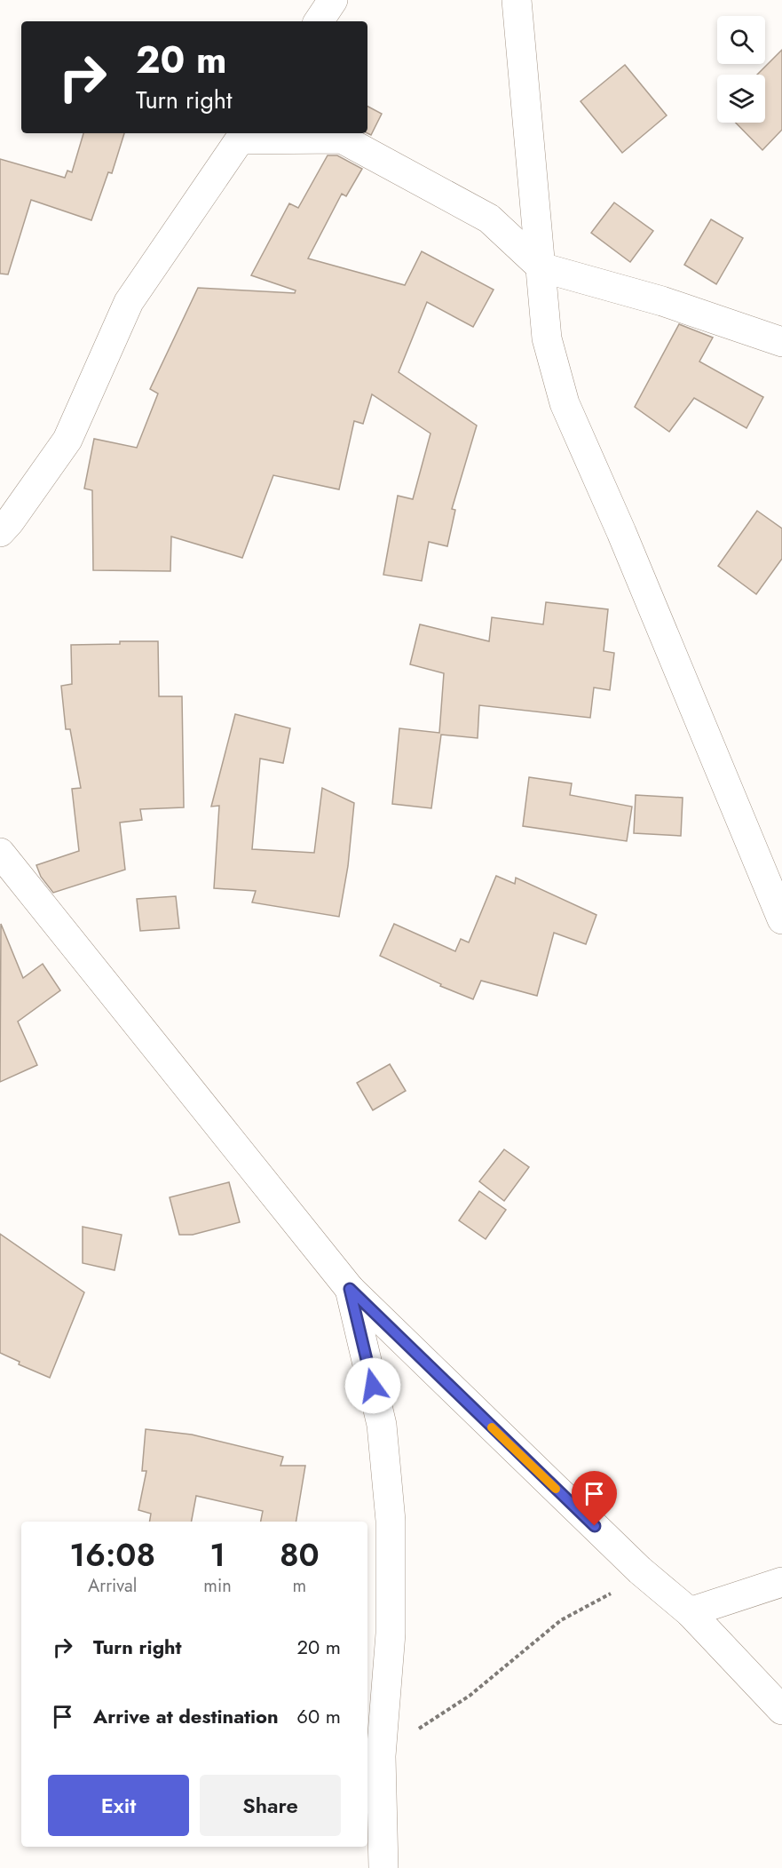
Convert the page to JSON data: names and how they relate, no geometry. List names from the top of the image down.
{
  "page": {
    "turn": ["20 m", "Turn right"],
    "eta": [
      "16:08",
      "Arrival",
      "1",
      "min",
      "80",
      "m"
    ],
    "list": [
      {
        "name": "Turn right",
        "value": "20 m"
      },
      {
        "name": "Arrive at destination",
        "value": "60 m"
      }
    ],
    "buttons": ["Exit", "Share"]
  }
}
